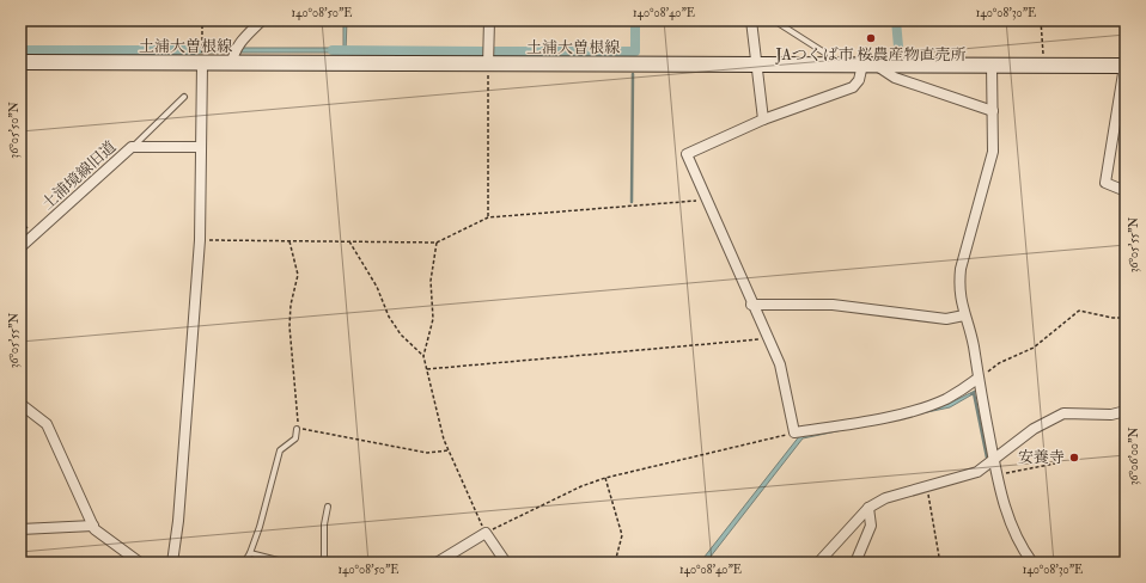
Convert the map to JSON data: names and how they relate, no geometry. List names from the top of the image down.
{
  "streets": {
    "main road": ["土浦大曽根線"],
    "street": ["土浦境線旧道"]
  },
  "places": ["JAつくば市 桜農産物直売所", "安養寺"],
  "coordinates": [
    "140°08'50\"E",
    "140°08'40\"E",
    "140°08'30\"E",
    "36°05'50\"N",
    "36°05'55\"N",
    "36°06'00\"N"
  ]
}
